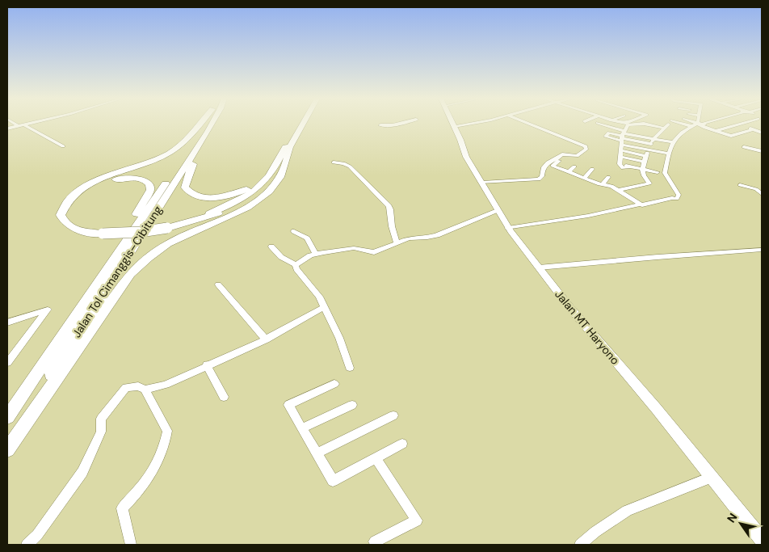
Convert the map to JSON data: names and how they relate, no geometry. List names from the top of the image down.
{
  "streets": {
    "highway": ["Jalan Tol Cimanggis–Cibitung"],
    "main road": ["Jalan MT Haryono"]
  },
  "north": "top left"
}
